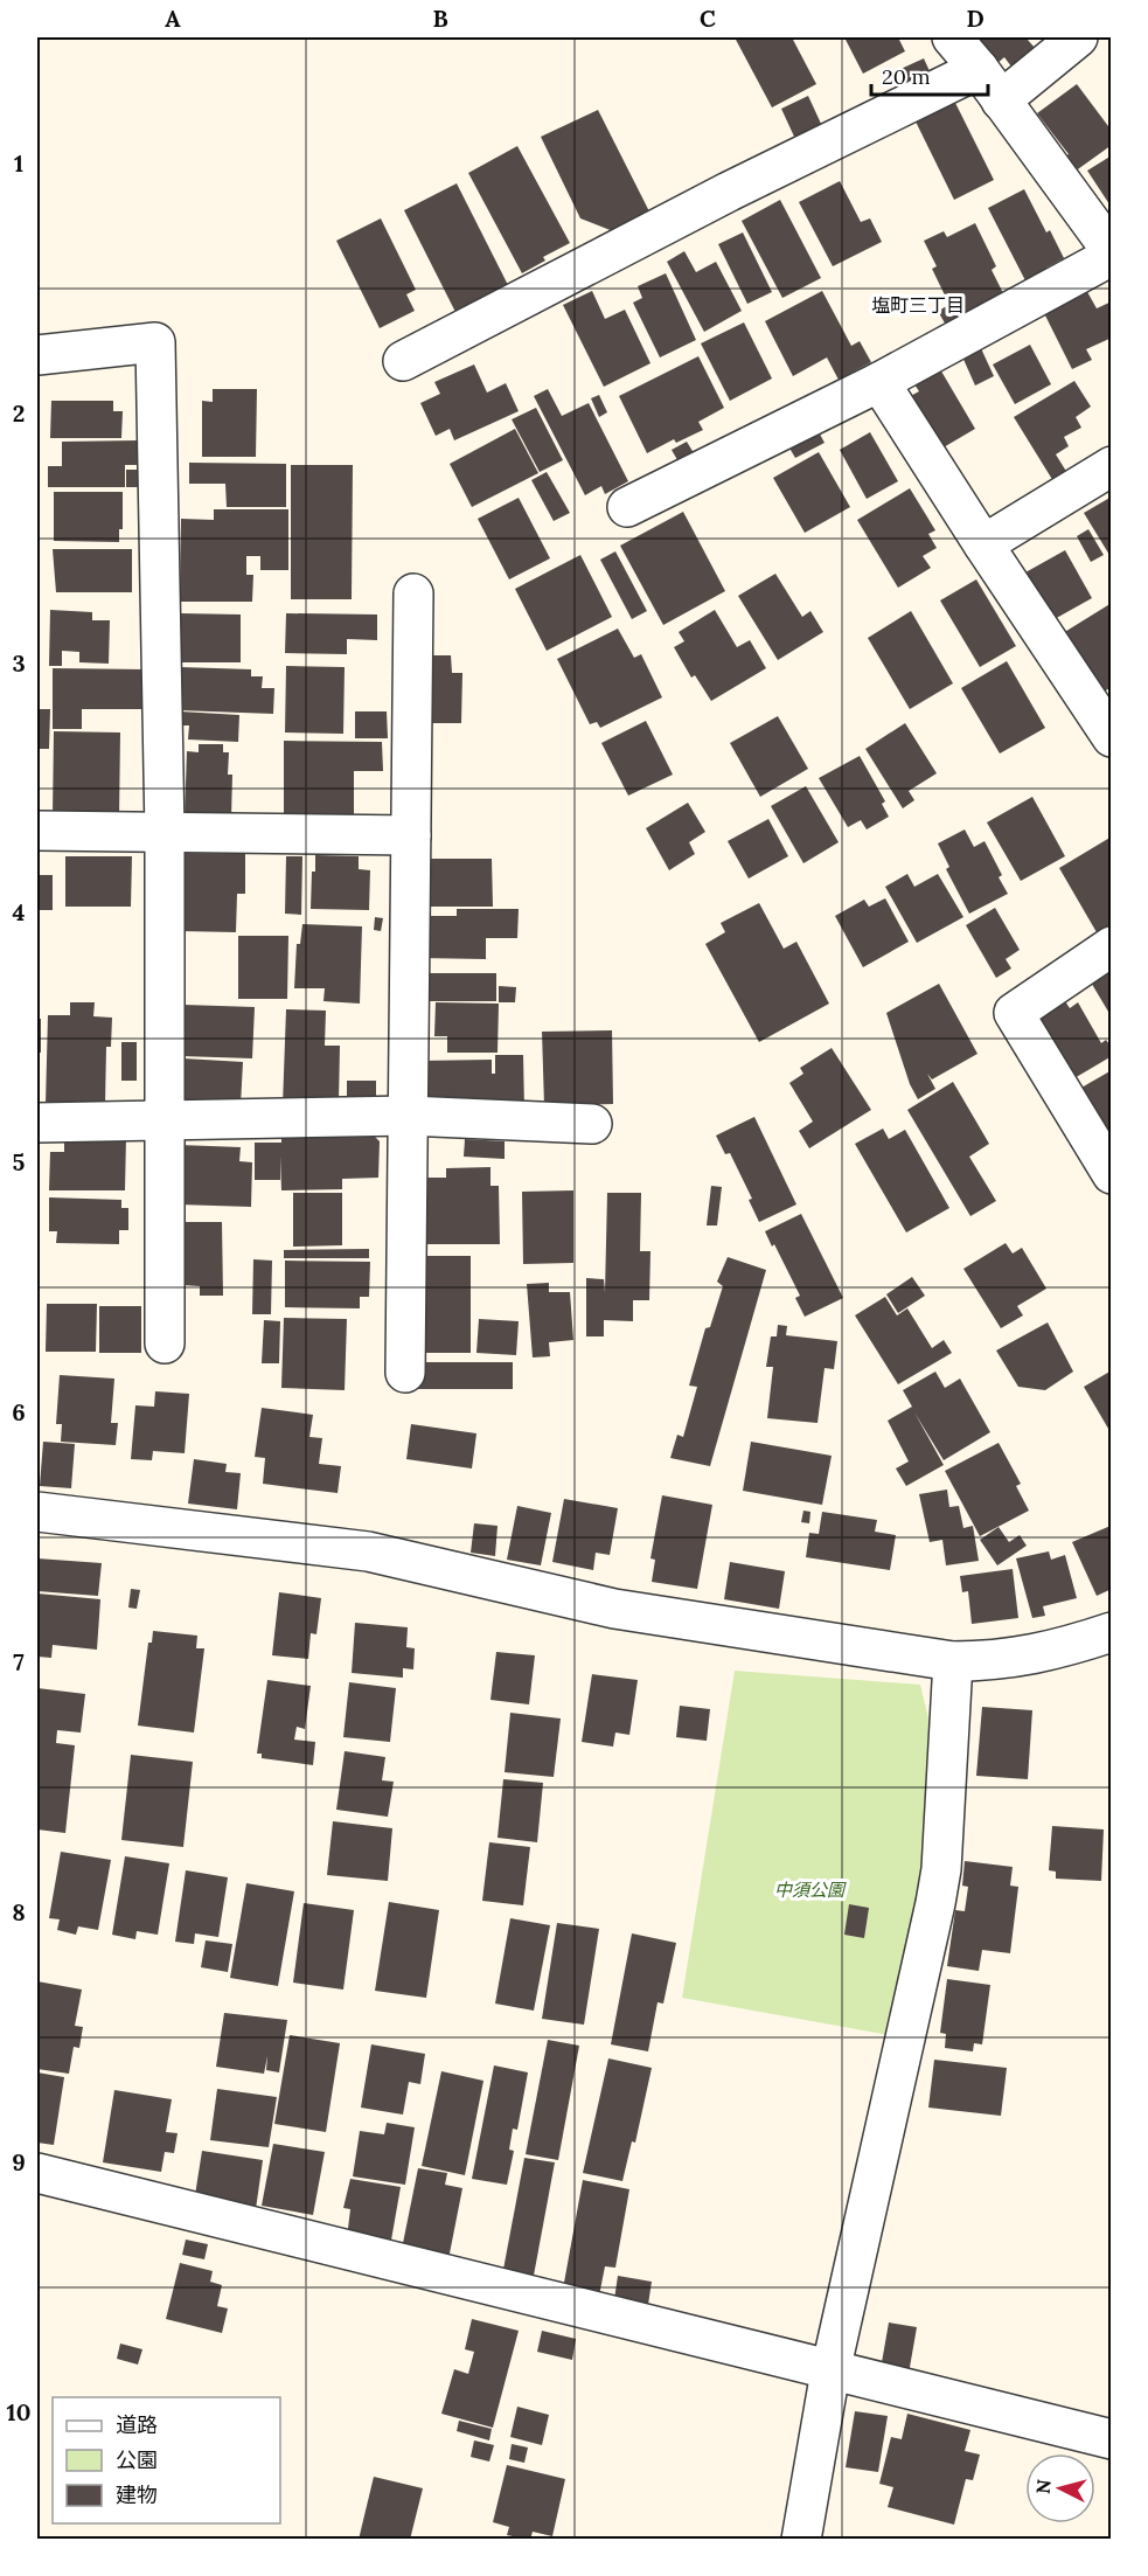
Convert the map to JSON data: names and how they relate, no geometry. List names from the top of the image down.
{
  "districts": ["塩町三丁目"],
  "parks": ["中須公園"],
  "legend": ["道路", "公園", "建物"],
  "scale_bar": "20 m",
  "north": "left",
  "grid": {
    "columns": [
      "A",
      "B",
      "C",
      "D"
    ],
    "rows": [
      "1",
      "2",
      "3",
      "4",
      "5",
      "6",
      "7",
      "8",
      "9",
      "10"
    ]
  }
}
